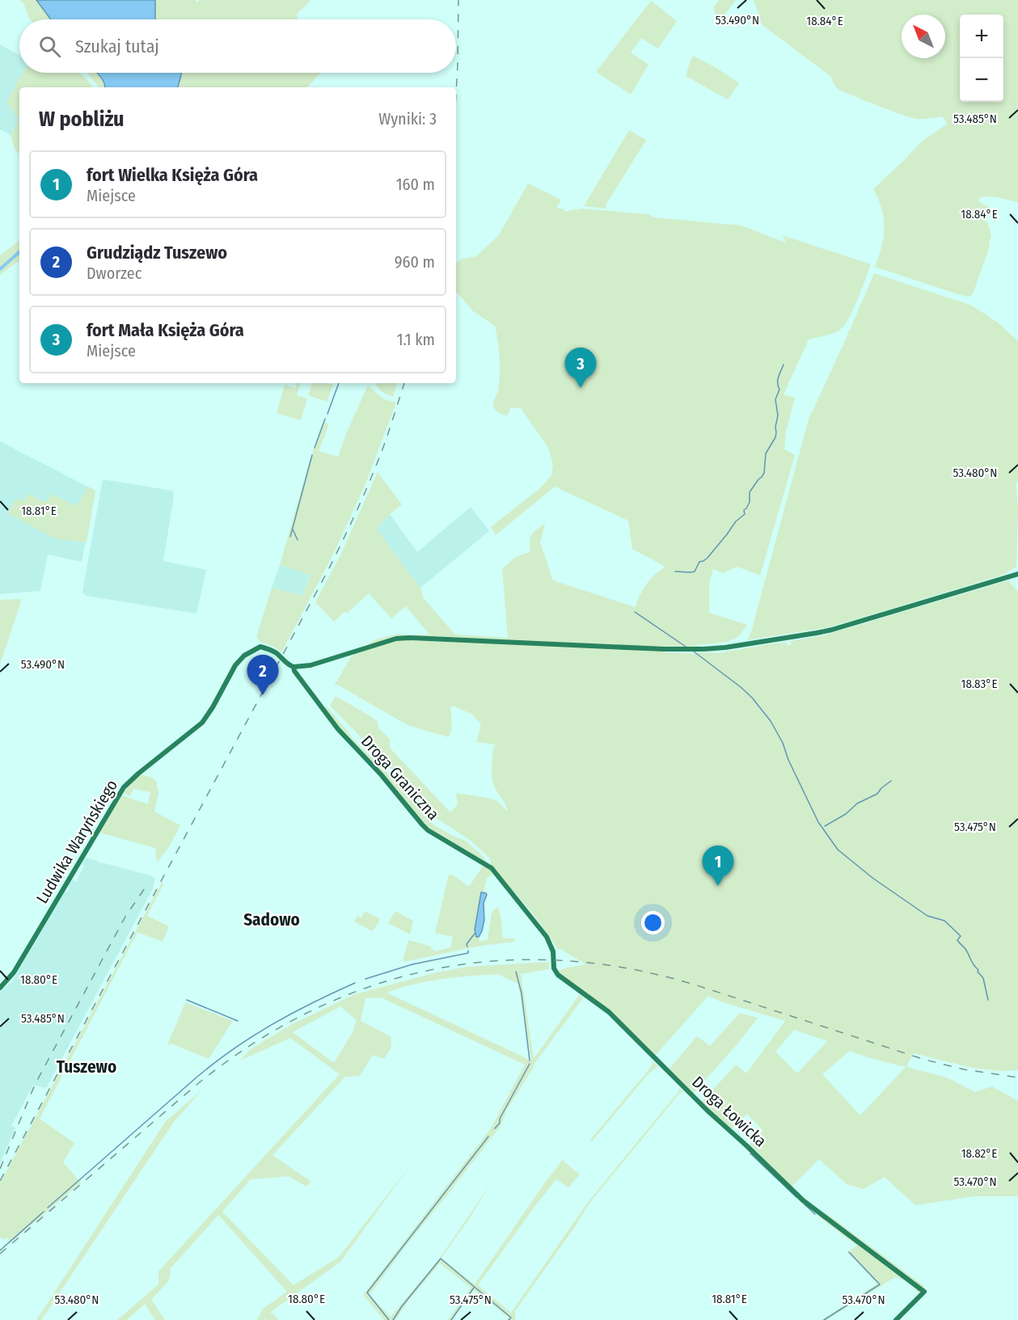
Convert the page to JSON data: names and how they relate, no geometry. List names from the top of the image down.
{
  "streets": {
    "street": ["Droga Graniczna", "Ludwika Waryńskiego", "Droga Łowicka"]
  },
  "crossings": [
    ["Droga Graniczna", "Ludwika Waryńskiego"],
    ["Droga Graniczna", "Droga Łowicka"]
  ],
  "districts": ["Sadowo", "Tuszewo"],
  "north": "top left",
  "page": {
    "map_buttons": ["+", "−"],
    "search": "Szukaj tutaj",
    "heading": ["W pobliżu", "Wyniki: 3"],
    "list": [
      {
        "mark": "1",
        "name": "fort Wielka Księża Góra",
        "note": "Miejsce",
        "value": "160 m"
      },
      {
        "mark": "2",
        "name": "Grudziądz Tuszewo",
        "note": "Dworzec",
        "value": "960 m"
      },
      {
        "mark": "3",
        "name": "fort Mała Księża Góra",
        "note": "Miejsce",
        "value": "1.1 km"
      }
    ],
    "pins": ["3", "2", "1"]
  },
  "coordinates": [
    "53.490°N",
    "18.84°E",
    "53.485°N",
    "53.480°N",
    "18.81°E",
    "18.83°E",
    "53.475°N",
    "18.80°E",
    "18.82°E",
    "53.470°N"
  ]
}
